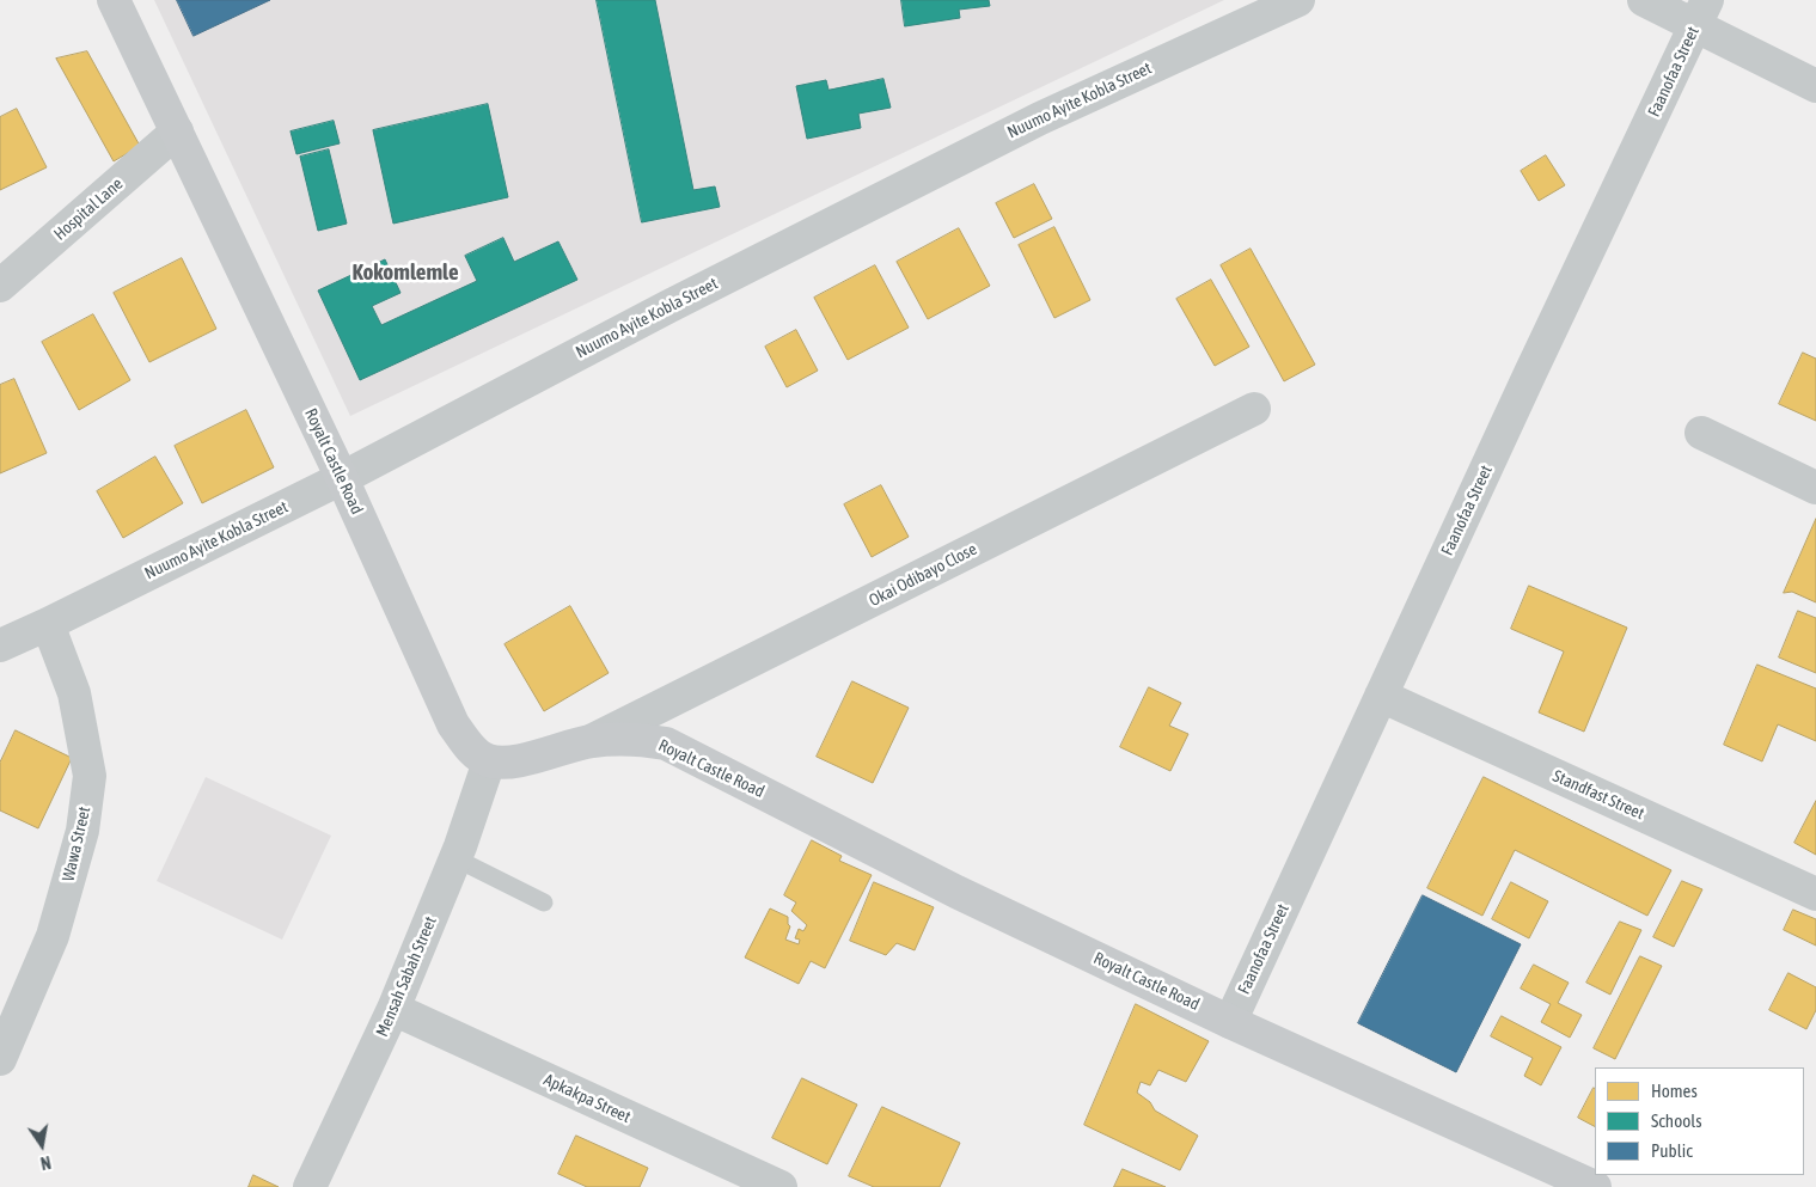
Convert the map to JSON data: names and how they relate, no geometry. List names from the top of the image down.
{
  "streets": {
    "street": [
      "Faanofaa Street",
      "Nuumo Ayite Kobla Street",
      "Hospital Lane",
      "Royalt Castle Road",
      "Okai Odibayo Close",
      "Standfast Street",
      "Wawa Street",
      "Mensah Sabah Street",
      "Apkakpa Street"
    ]
  },
  "crossings": [
    ["Faanofaa Street", "Royalt Castle Road"],
    ["Faanofaa Street", "Standfast Street"],
    ["Nuumo Ayite Kobla Street", "Royalt Castle Road"],
    ["Nuumo Ayite Kobla Street", "Wawa Street"],
    ["Hospital Lane", "Royalt Castle Road"],
    ["Royalt Castle Road", "Okai Odibayo Close"],
    ["Royalt Castle Road", "Mensah Sabah Street"],
    ["Mensah Sabah Street", "Apkakpa Street"]
  ],
  "districts": ["Kokomlemle"],
  "legend": ["Homes", "Schools", "Public"],
  "north": "bottom"
}
